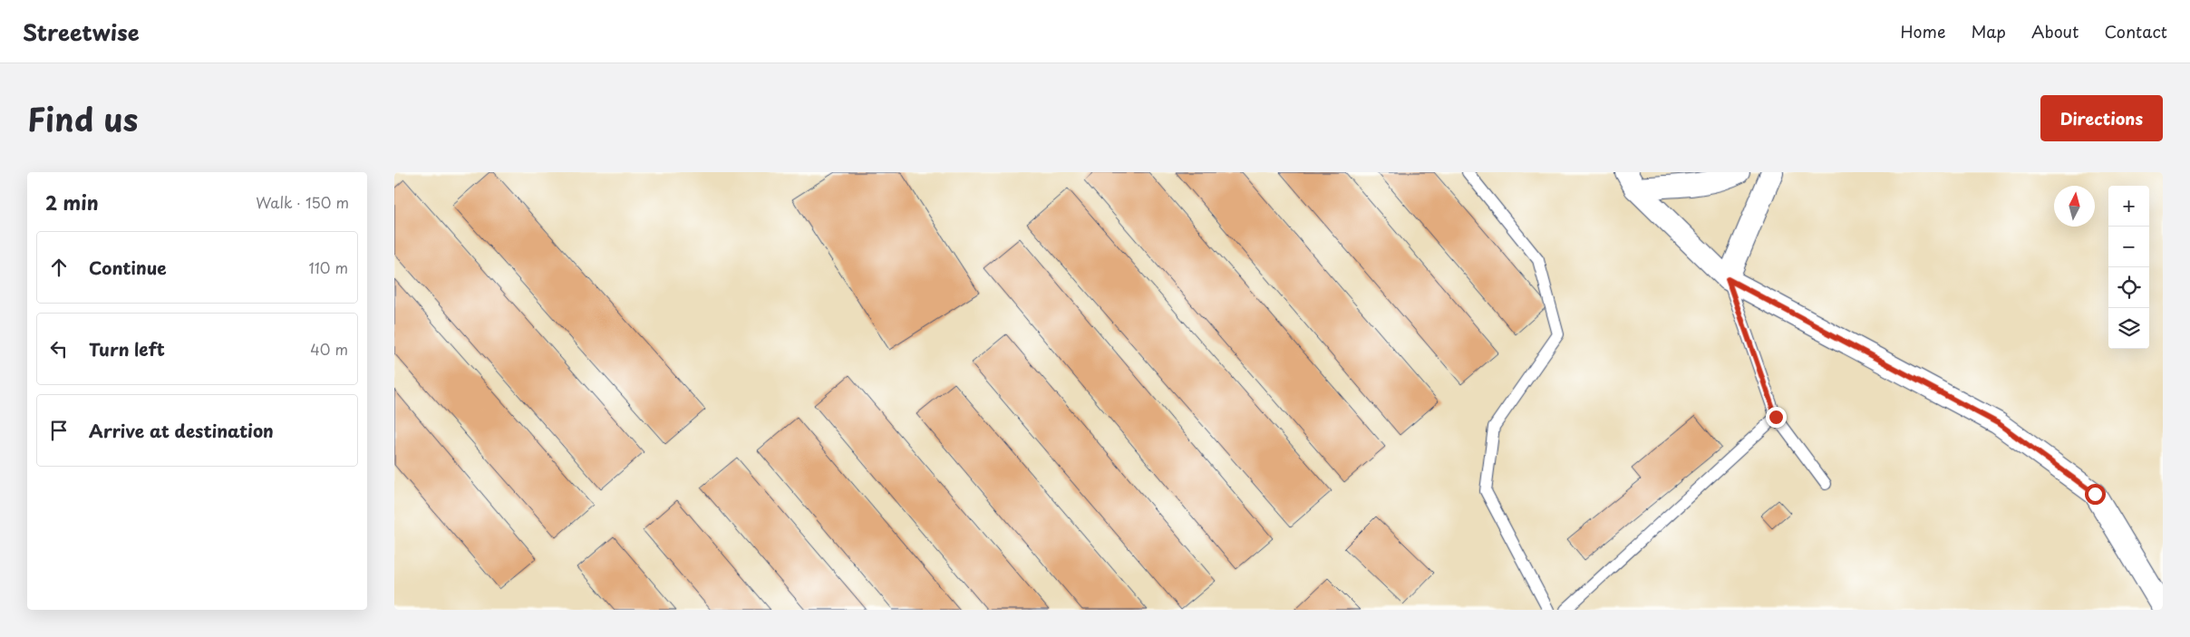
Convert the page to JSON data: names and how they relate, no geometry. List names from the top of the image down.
{
  "north": "top",
  "page": {
    "header": "Streetwise",
    "nav": [
      "Home",
      "Map",
      "About",
      "Contact"
    ],
    "title": "Find us",
    "buttons": "Directions",
    "heading": ["2 min", "Walk · 150 m"],
    "map_buttons": ["+", "−"],
    "list": [
      ["Continue", "110 m"],
      ["Turn left", "40 m"],
      "Arrive at destination"
    ]
  }
}
